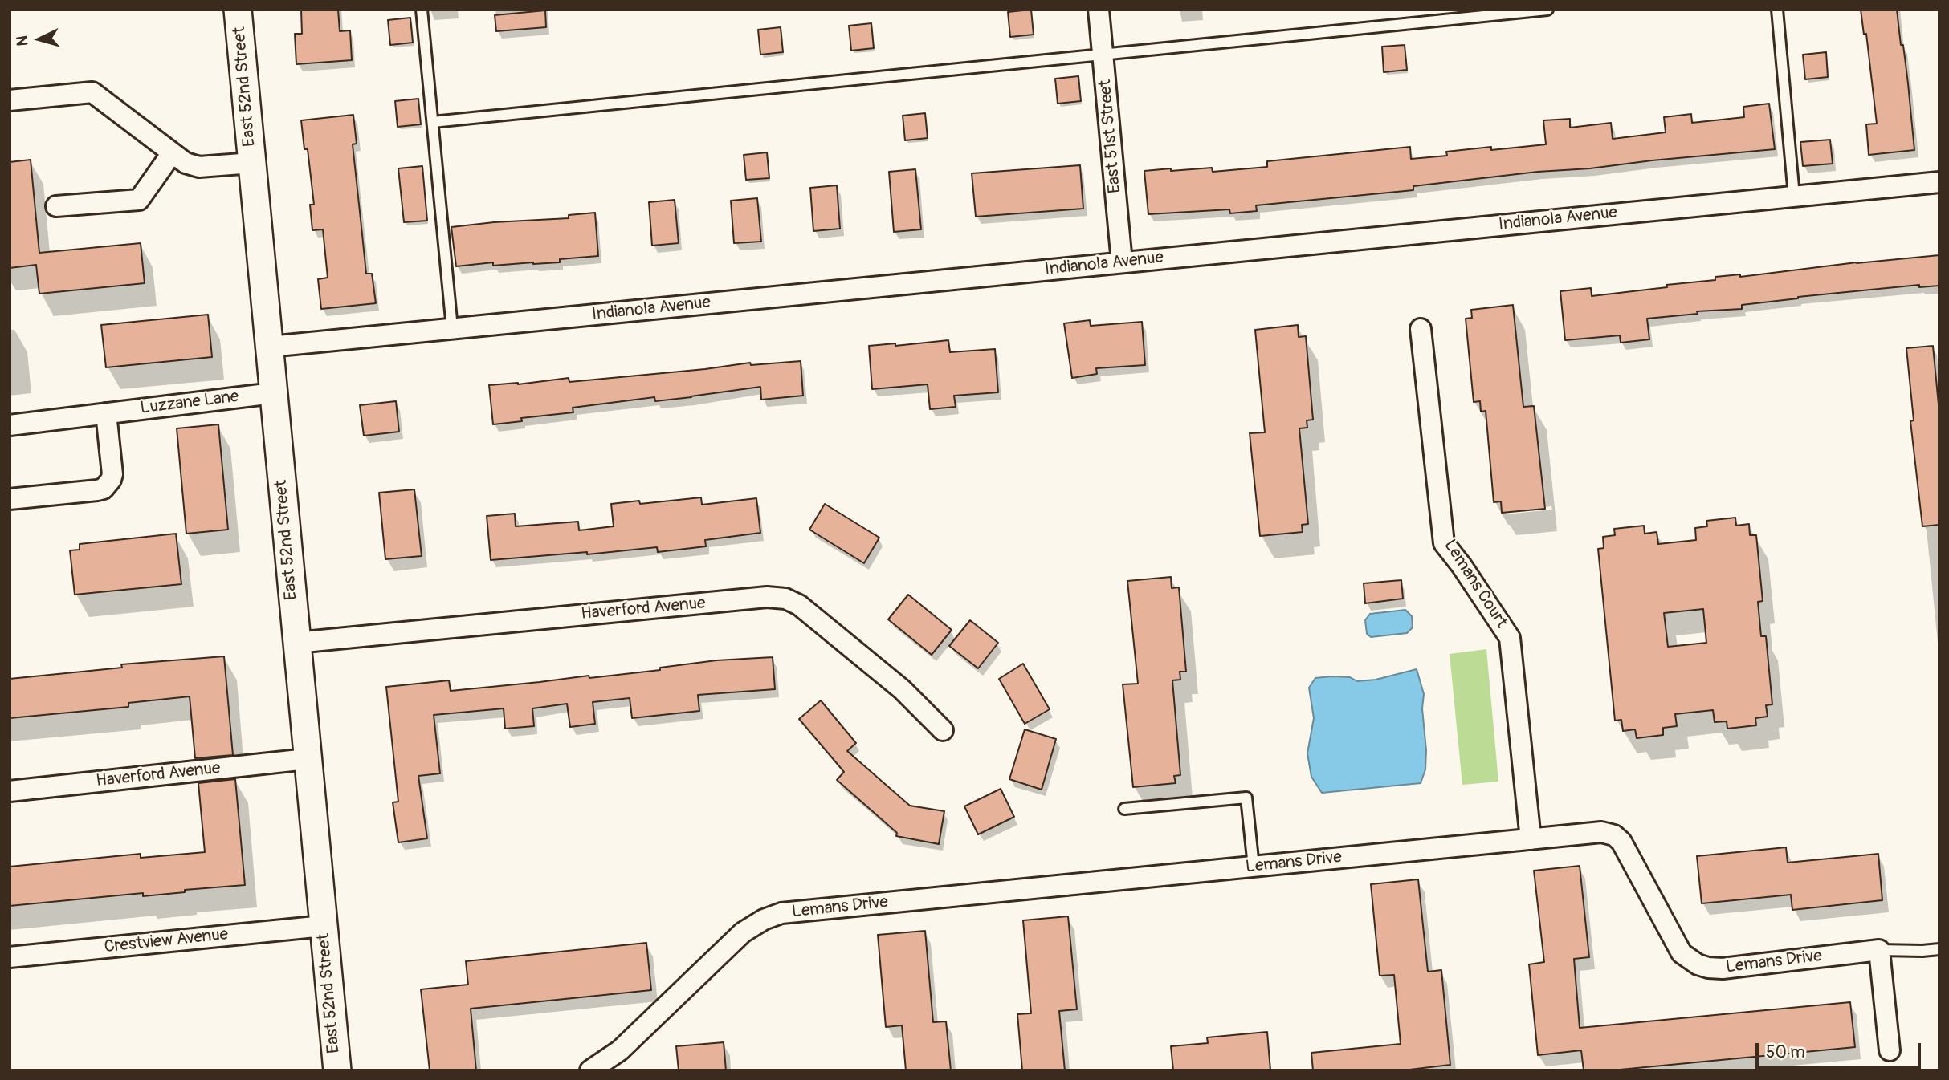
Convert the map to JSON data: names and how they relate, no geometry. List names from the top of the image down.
{
  "streets": {
    "street": [
      "East 52nd Street",
      "East 51st Street",
      "Indianola Avenue",
      "Luzzane Lane",
      "Lemans Court",
      "Haverford Avenue",
      "Lemans Drive",
      "Crestview Avenue"
    ]
  },
  "crossings": [
    ["East 52nd Street", "Indianola Avenue"],
    ["East 52nd Street", "Luzzane Lane"],
    ["East 52nd Street", "Haverford Avenue"],
    ["East 52nd Street", "Crestview Avenue"],
    ["East 51st Street", "Indianola Avenue"],
    ["Lemans Court", "Lemans Drive"]
  ],
  "scale_bar": "50 m",
  "north": "left"
}
